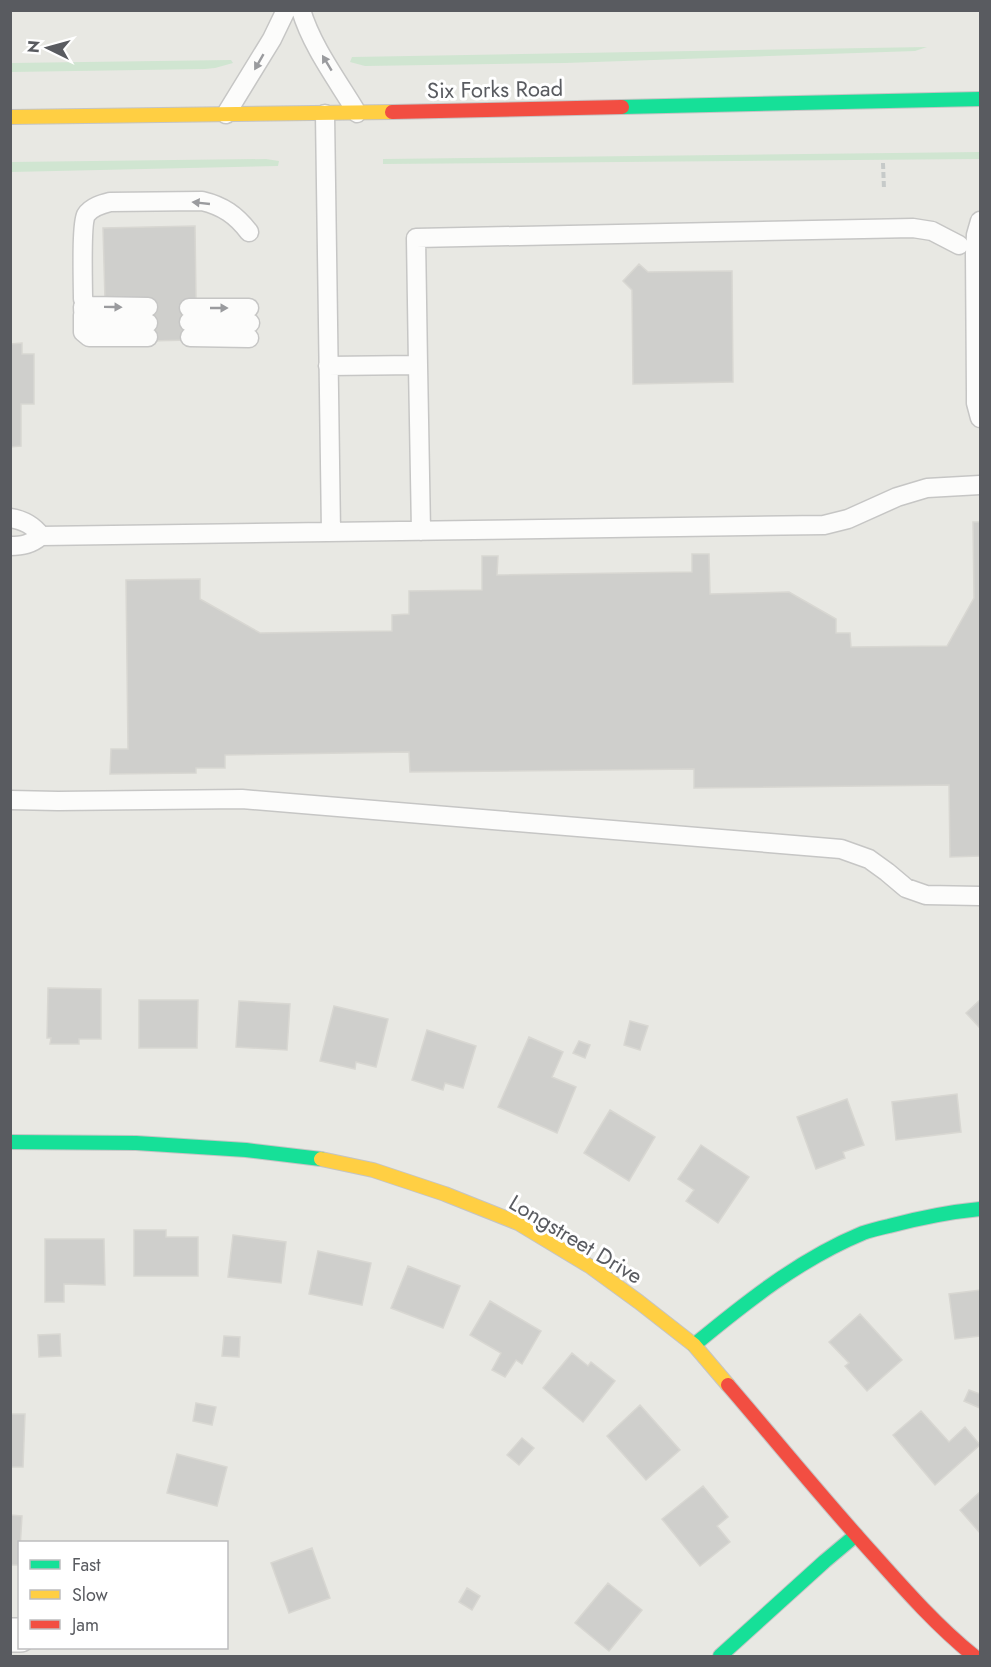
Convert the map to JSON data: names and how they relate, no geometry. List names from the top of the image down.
{
  "streets": {
    "street": ["Six Forks Road", "Longstreet Drive"]
  },
  "legend": ["Fast", "Slow", "Jam"],
  "north": "left"
}
